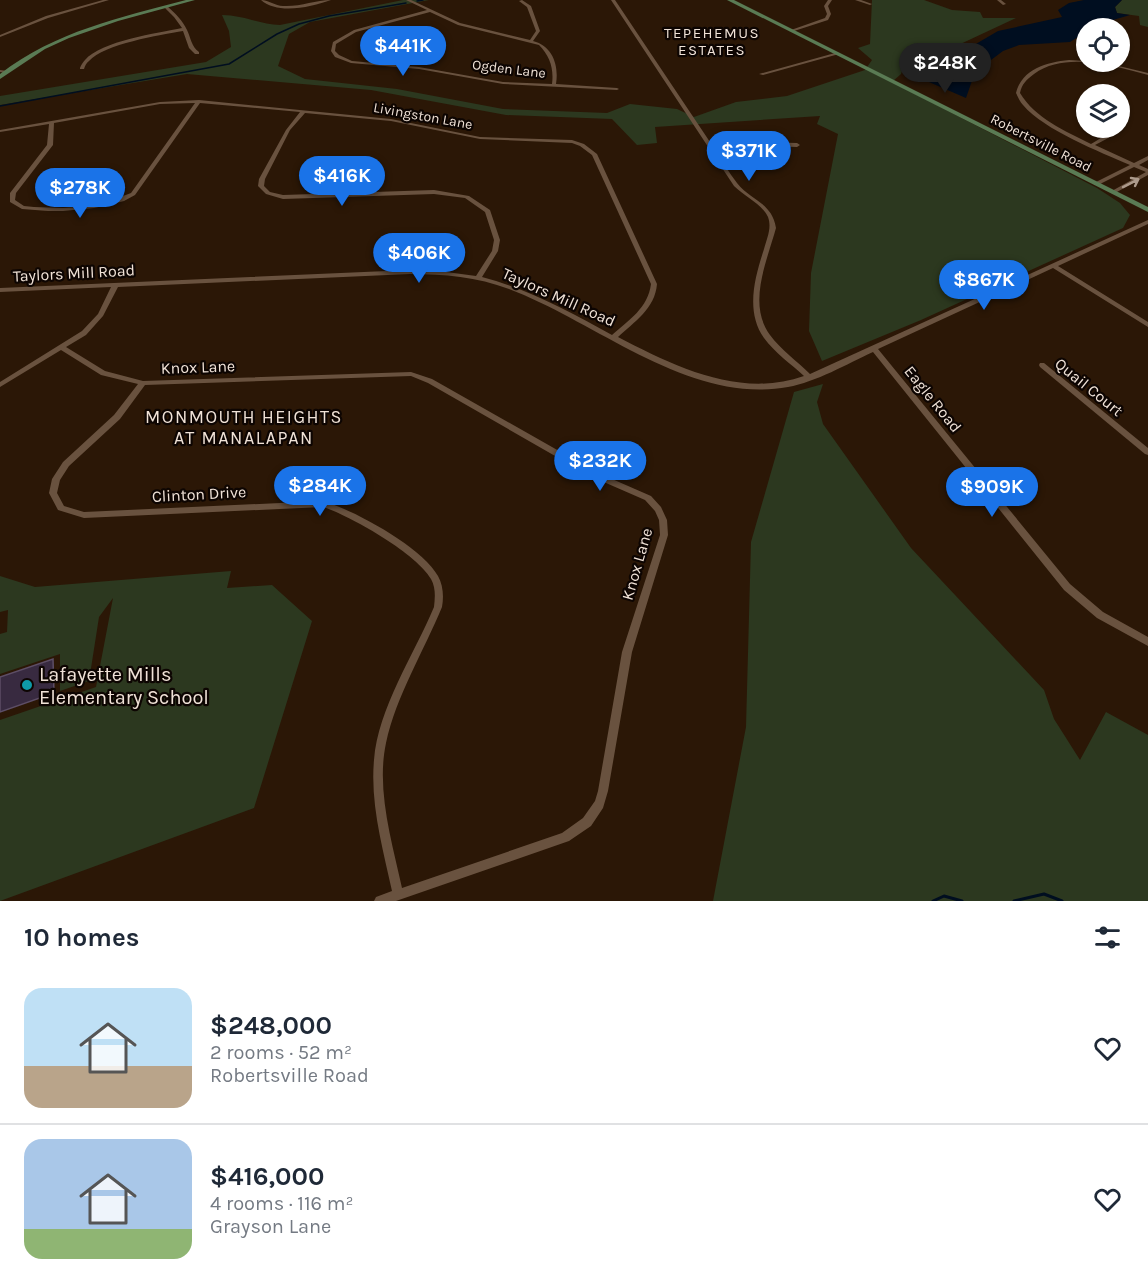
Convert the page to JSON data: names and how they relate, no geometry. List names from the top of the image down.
{
  "streets": {
    "street": [
      "Ogden Lane",
      "Livingston Lane",
      "Robertsville Road",
      "Taylors Mill Road",
      "Knox Lane",
      "Quail Court",
      "Eagle Road",
      "Clinton Drive"
    ]
  },
  "crossings": [
    ["Livingston Lane", "Taylors Mill Road"],
    ["Taylors Mill Road", "Eagle Road"],
    ["Knox Lane", "Clinton Drive"]
  ],
  "districts": ["TEPEHEMUS ESTATES", "MONMOUTH HEIGHTS AT MANALAPAN"],
  "places": ["Lafayette Mills Elementary School"],
  "page": {
    "price": [
      "$441K",
      "$248K",
      "$371K",
      "$416K",
      "$278K",
      "$406K",
      "$867K",
      "$232K",
      "$284K",
      "$909K"
    ],
    "heading": "10 homes",
    "list": [
      {
        "name": "$248,000",
        "note": "2 rooms · 52 m² · Robertsville Road"
      },
      {
        "name": "$416,000",
        "note": "4 rooms · 116 m² · Grayson Lane"
      }
    ]
  }
}
